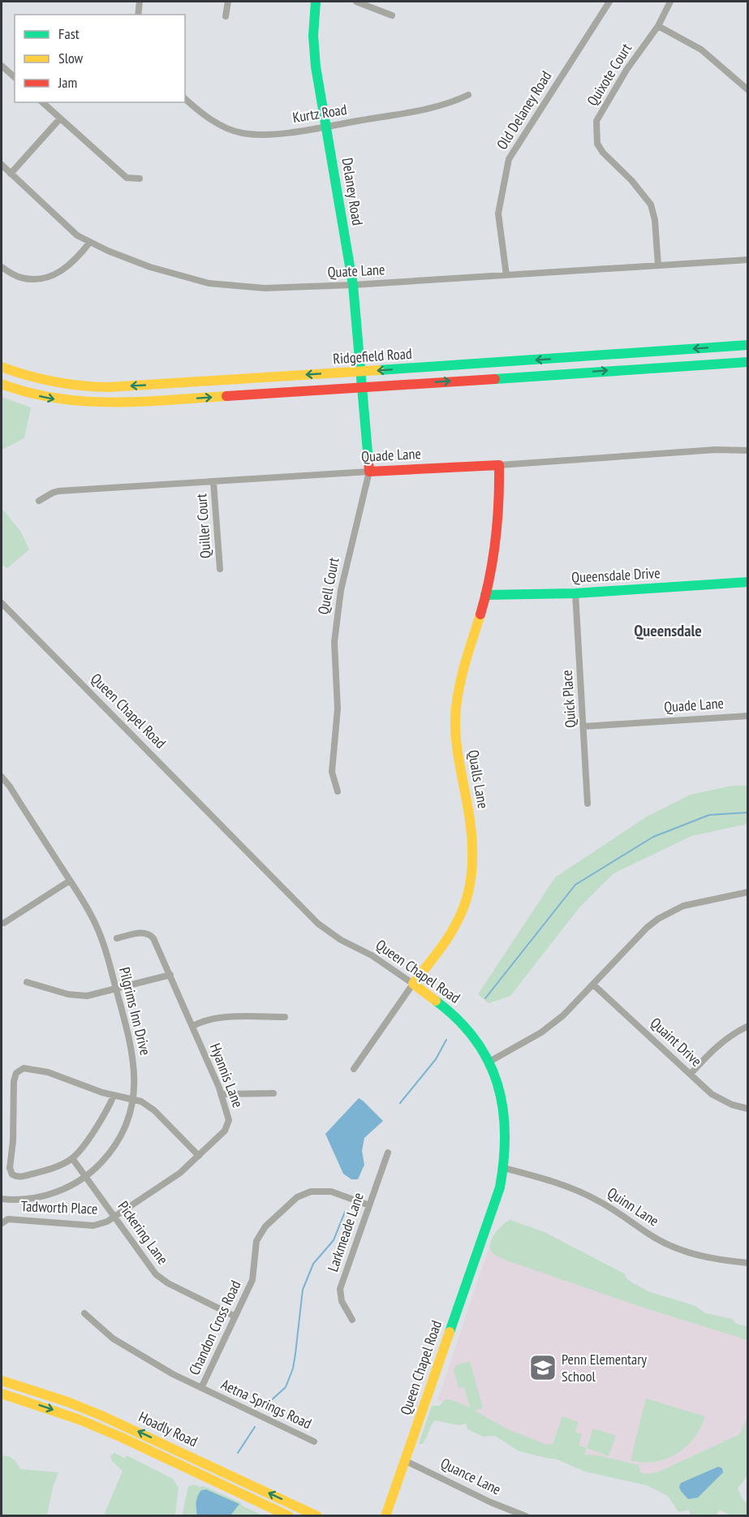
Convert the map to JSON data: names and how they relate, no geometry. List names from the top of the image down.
{
  "streets": {
    "main road": [
      "Delaney Road",
      "Ridgefield Road",
      "Quade Lane",
      "Queensdale Drive",
      "Quell Court",
      "Queen Chapel Road",
      "Qualls Lane",
      "Hoadly Road"
    ],
    "street": [
      "Quixote Court",
      "Old Delaney Road",
      "Kurtz Road",
      "Quate Lane",
      "Quiller Court",
      "Quick Place",
      "Pilgrims Inn Drive",
      "Quaint Drive",
      "Hyannis Lane",
      "Quinn Lane",
      "Tadworth Place",
      "Larkmeade Lane",
      "Pickering Lane",
      "Chandon Cross Road",
      "Aetna Springs Road",
      "Quance Lane"
    ]
  },
  "crossings": [
    ["Quixote Court", "Quate Lane"],
    ["Old Delaney Road", "Quate Lane"],
    ["Kurtz Road", "Delaney Road"],
    ["Delaney Road", "Quate Lane"],
    ["Delaney Road", "Ridgefield Road"],
    ["Delaney Road", "Quell Court"],
    ["Ridgefield Road", "Quell Court"],
    ["Quade Lane", "Quiller Court"],
    ["Quade Lane", "Quell Court"],
    ["Quade Lane", "Quick Place"],
    ["Quade Lane", "Qualls Lane"],
    ["Queensdale Drive", "Quick Place"],
    ["Queensdale Drive", "Qualls Lane"],
    ["Queen Chapel Road", "Qualls Lane"],
    ["Queen Chapel Road", "Quinn Lane"],
    ["Queen Chapel Road", "Quance Lane"],
    ["Pilgrims Inn Drive", "Pickering Lane"],
    ["Hyannis Lane", "Tadworth Place"],
    ["Hyannis Lane", "Pickering Lane"],
    ["Tadworth Place", "Pickering Lane"],
    ["Larkmeade Lane", "Chandon Cross Road"],
    ["Pickering Lane", "Chandon Cross Road"],
    ["Chandon Cross Road", "Aetna Springs Road"]
  ],
  "districts": ["Queensdale"],
  "places": {
    "school or university": ["Penn Elementary School"]
  },
  "legend": ["Fast", "Slow", "Jam"]
}
